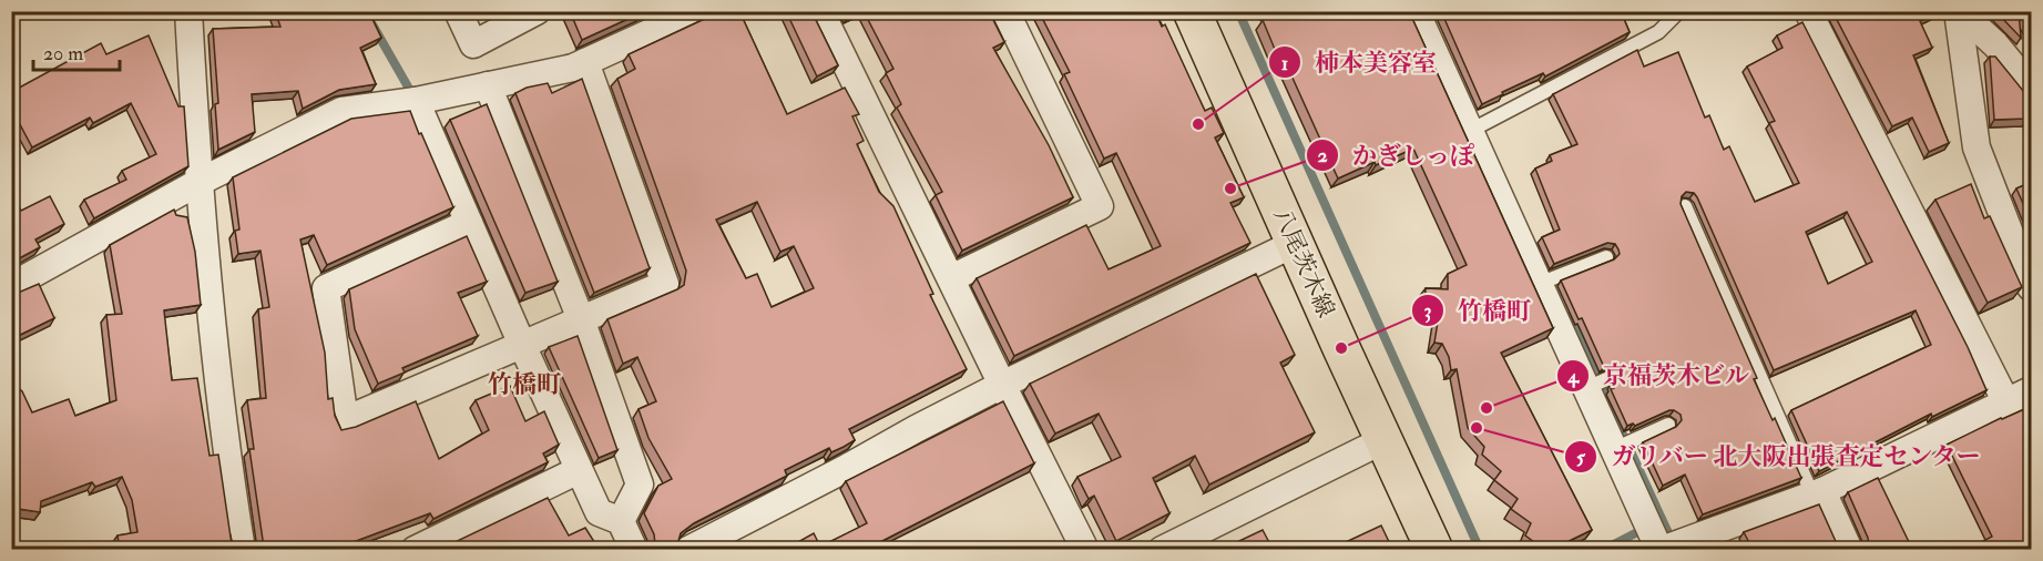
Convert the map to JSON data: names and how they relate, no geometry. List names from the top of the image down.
{
  "streets": {
    "main road": ["八尾茨木線"]
  },
  "districts": ["竹橋町"],
  "places": [
    "柿本美容室",
    "かぎしっぽ",
    "竹橋町",
    "京福茨木ビル",
    "ガリバー 北大阪出張査定センター"
  ],
  "scale_bar": "20 m"
}
